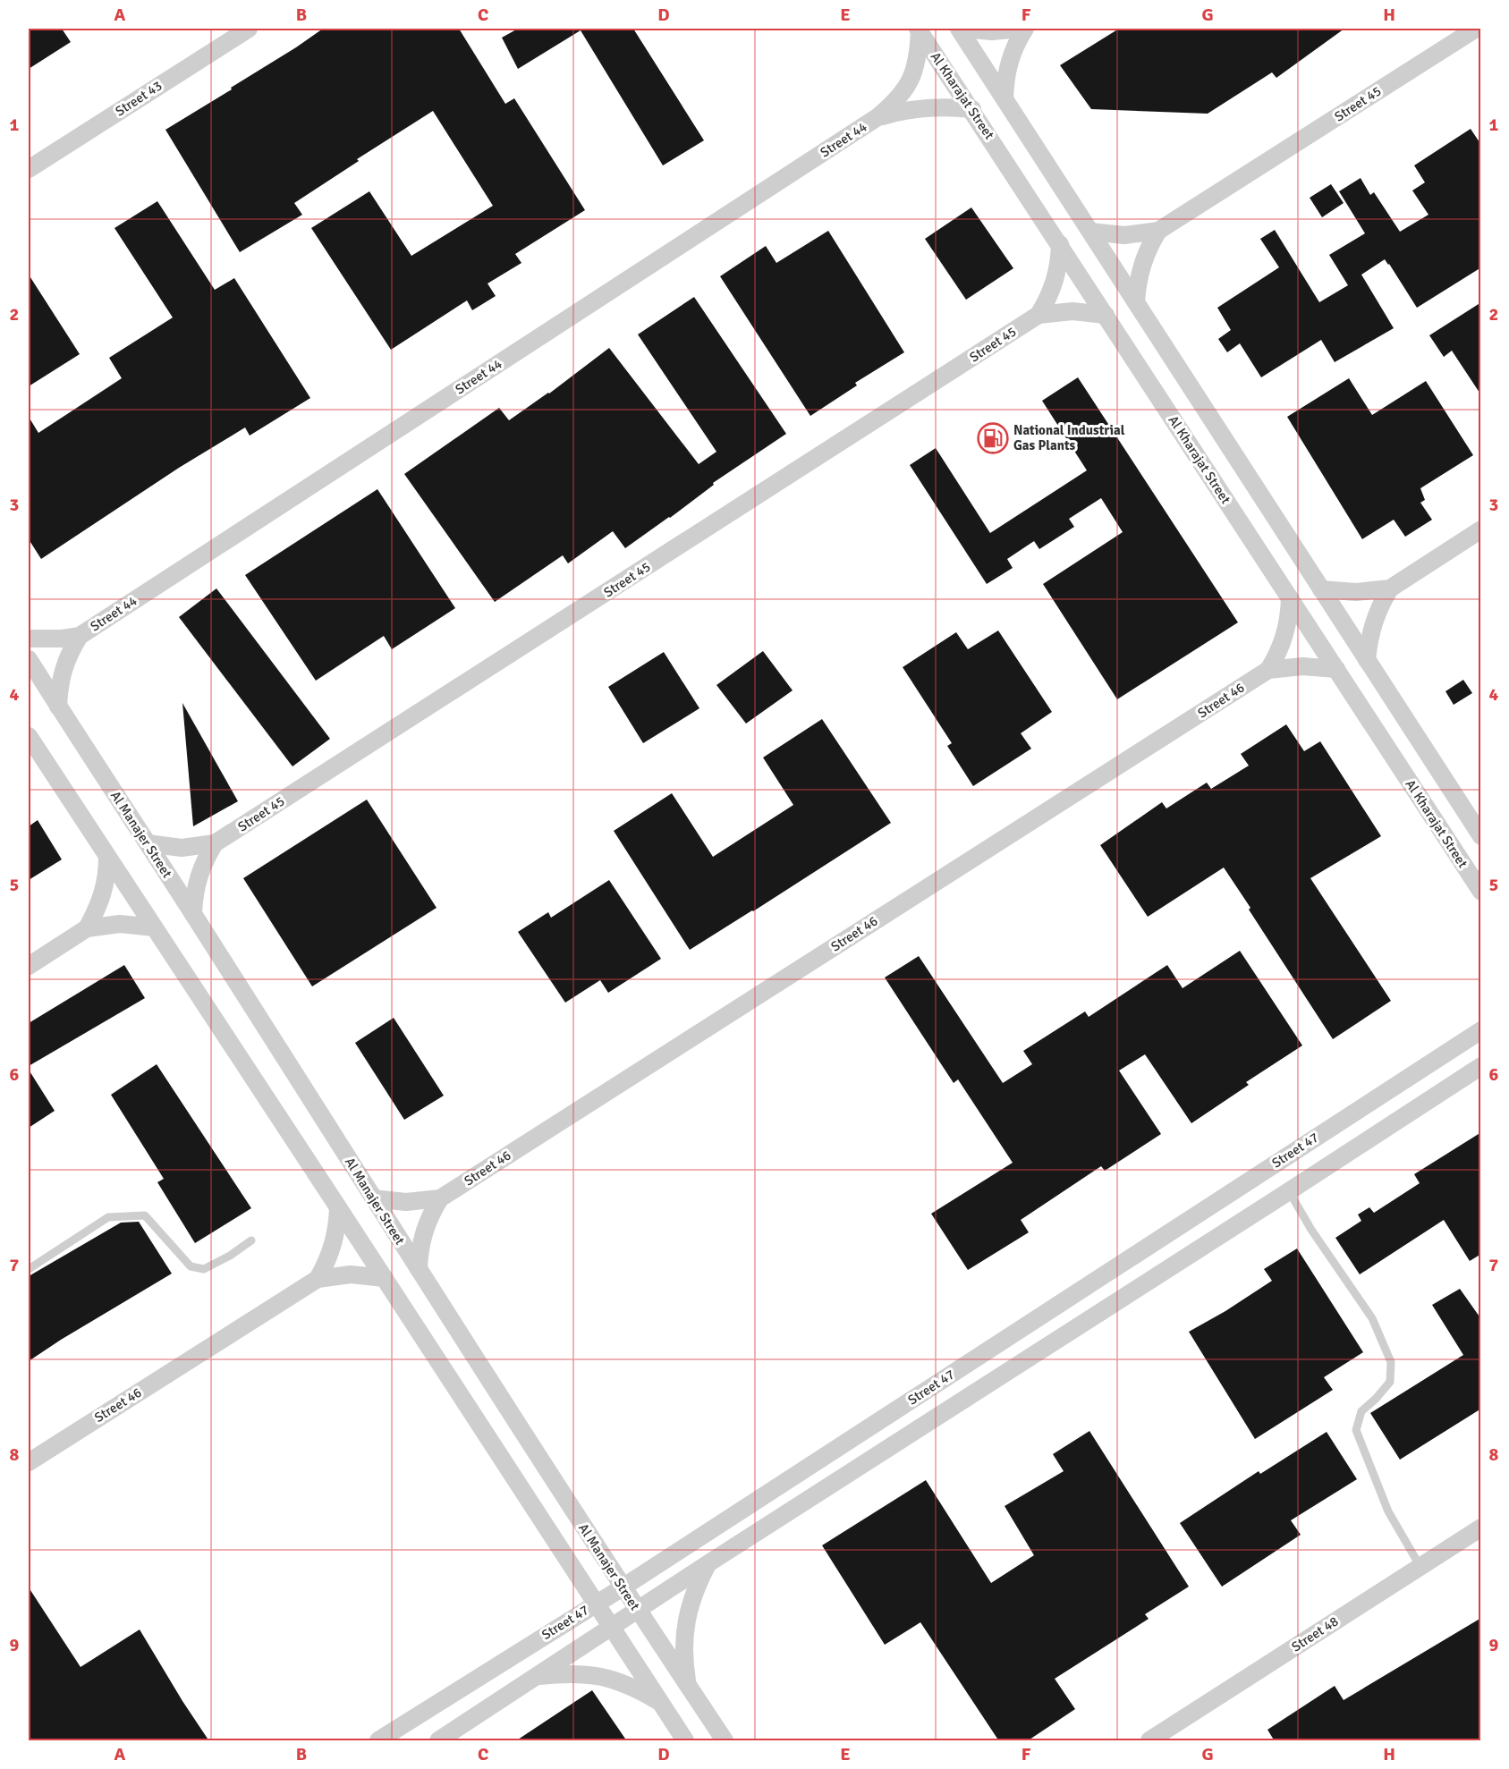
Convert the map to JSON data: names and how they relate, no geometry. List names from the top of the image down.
{
  "streets": {
    "street": [
      "Al Kharajat Street",
      "Street 43",
      "Street 45",
      "Street 44",
      "Street 46",
      "Al Manajer Street",
      "Street 47",
      "Street 48"
    ]
  },
  "crossings": [
    ["Al Kharajat Street", "Street 45"],
    ["Al Kharajat Street", "Street 44"],
    ["Al Kharajat Street", "Street 46"],
    ["Street 45", "Al Manajer Street"],
    ["Street 44", "Al Manajer Street"],
    ["Street 46", "Al Manajer Street"],
    ["Al Manajer Street", "Street 47"]
  ],
  "places": {
    "fuel station": ["National Industrial Gas Plants"]
  },
  "grid": {
    "columns": [
      "A",
      "B",
      "C",
      "D",
      "E",
      "F",
      "G",
      "H"
    ],
    "rows": [
      "1",
      "2",
      "3",
      "4",
      "5",
      "6",
      "7",
      "8",
      "9"
    ]
  }
}
